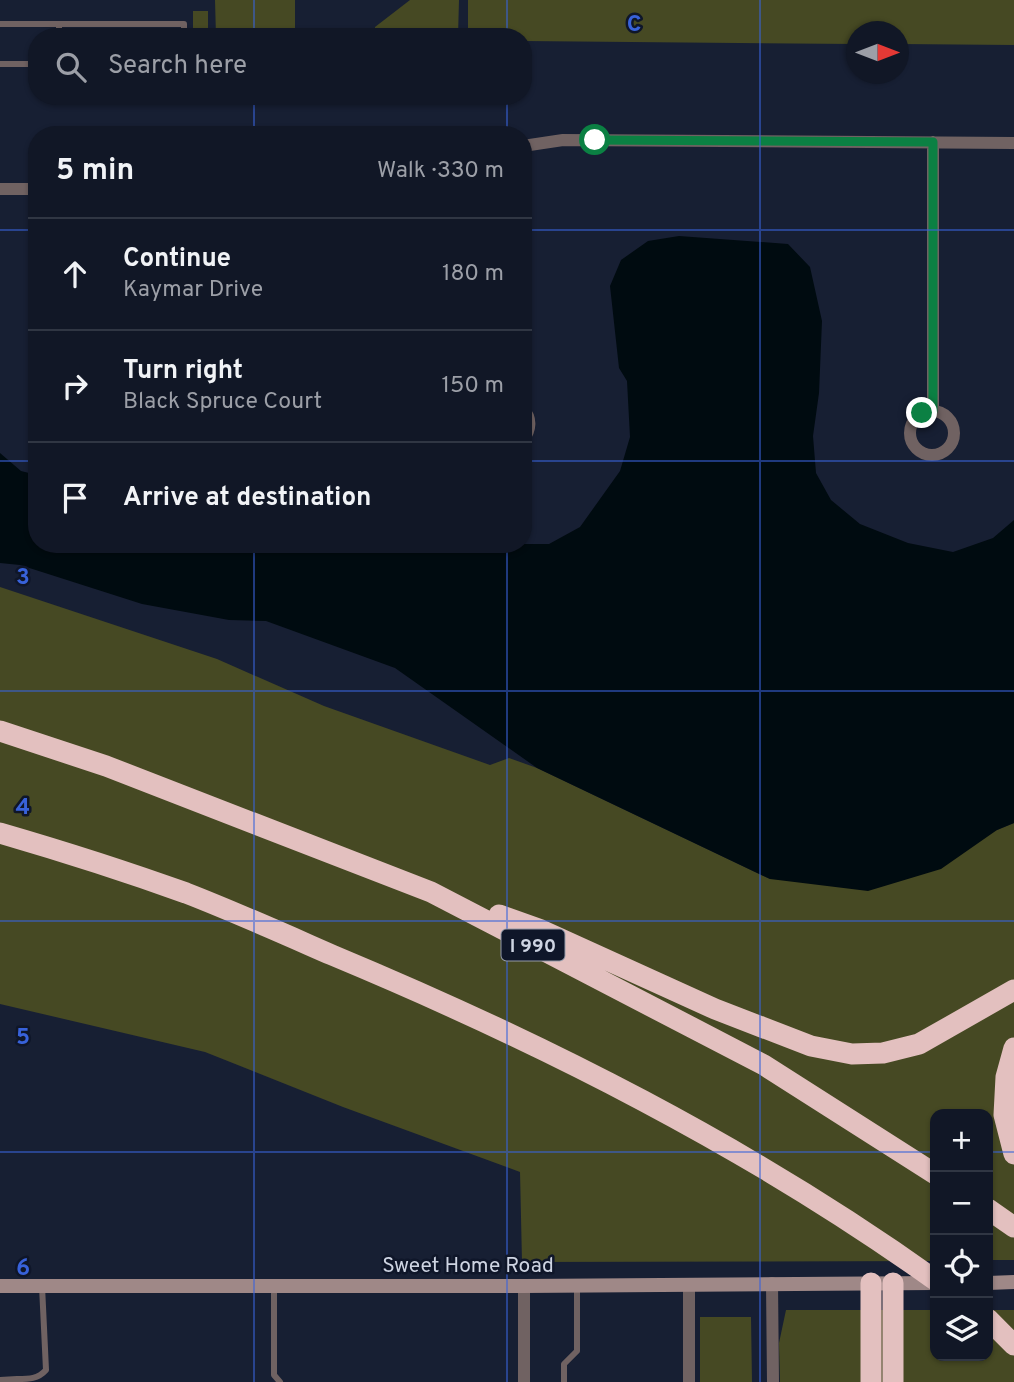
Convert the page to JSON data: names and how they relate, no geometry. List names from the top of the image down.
{
  "streets": {
    "highway": ["I 990"],
    "main road": ["Sweet Home Road"]
  },
  "north": "right",
  "page": {
    "search": "Search here",
    "heading": ["5 min", "Walk · 330 m"],
    "list": [
      ["Continue", "Kaymar Drive", "180 m"],
      ["Turn right", "Black Spruce Court", "150 m"],
      "Arrive at destination"
    ],
    "map_buttons": ["+", "−"]
  },
  "grid": {
    "columns": ["C"],
    "rows": [
      "3",
      "4",
      "5",
      "6"
    ]
  }
}
